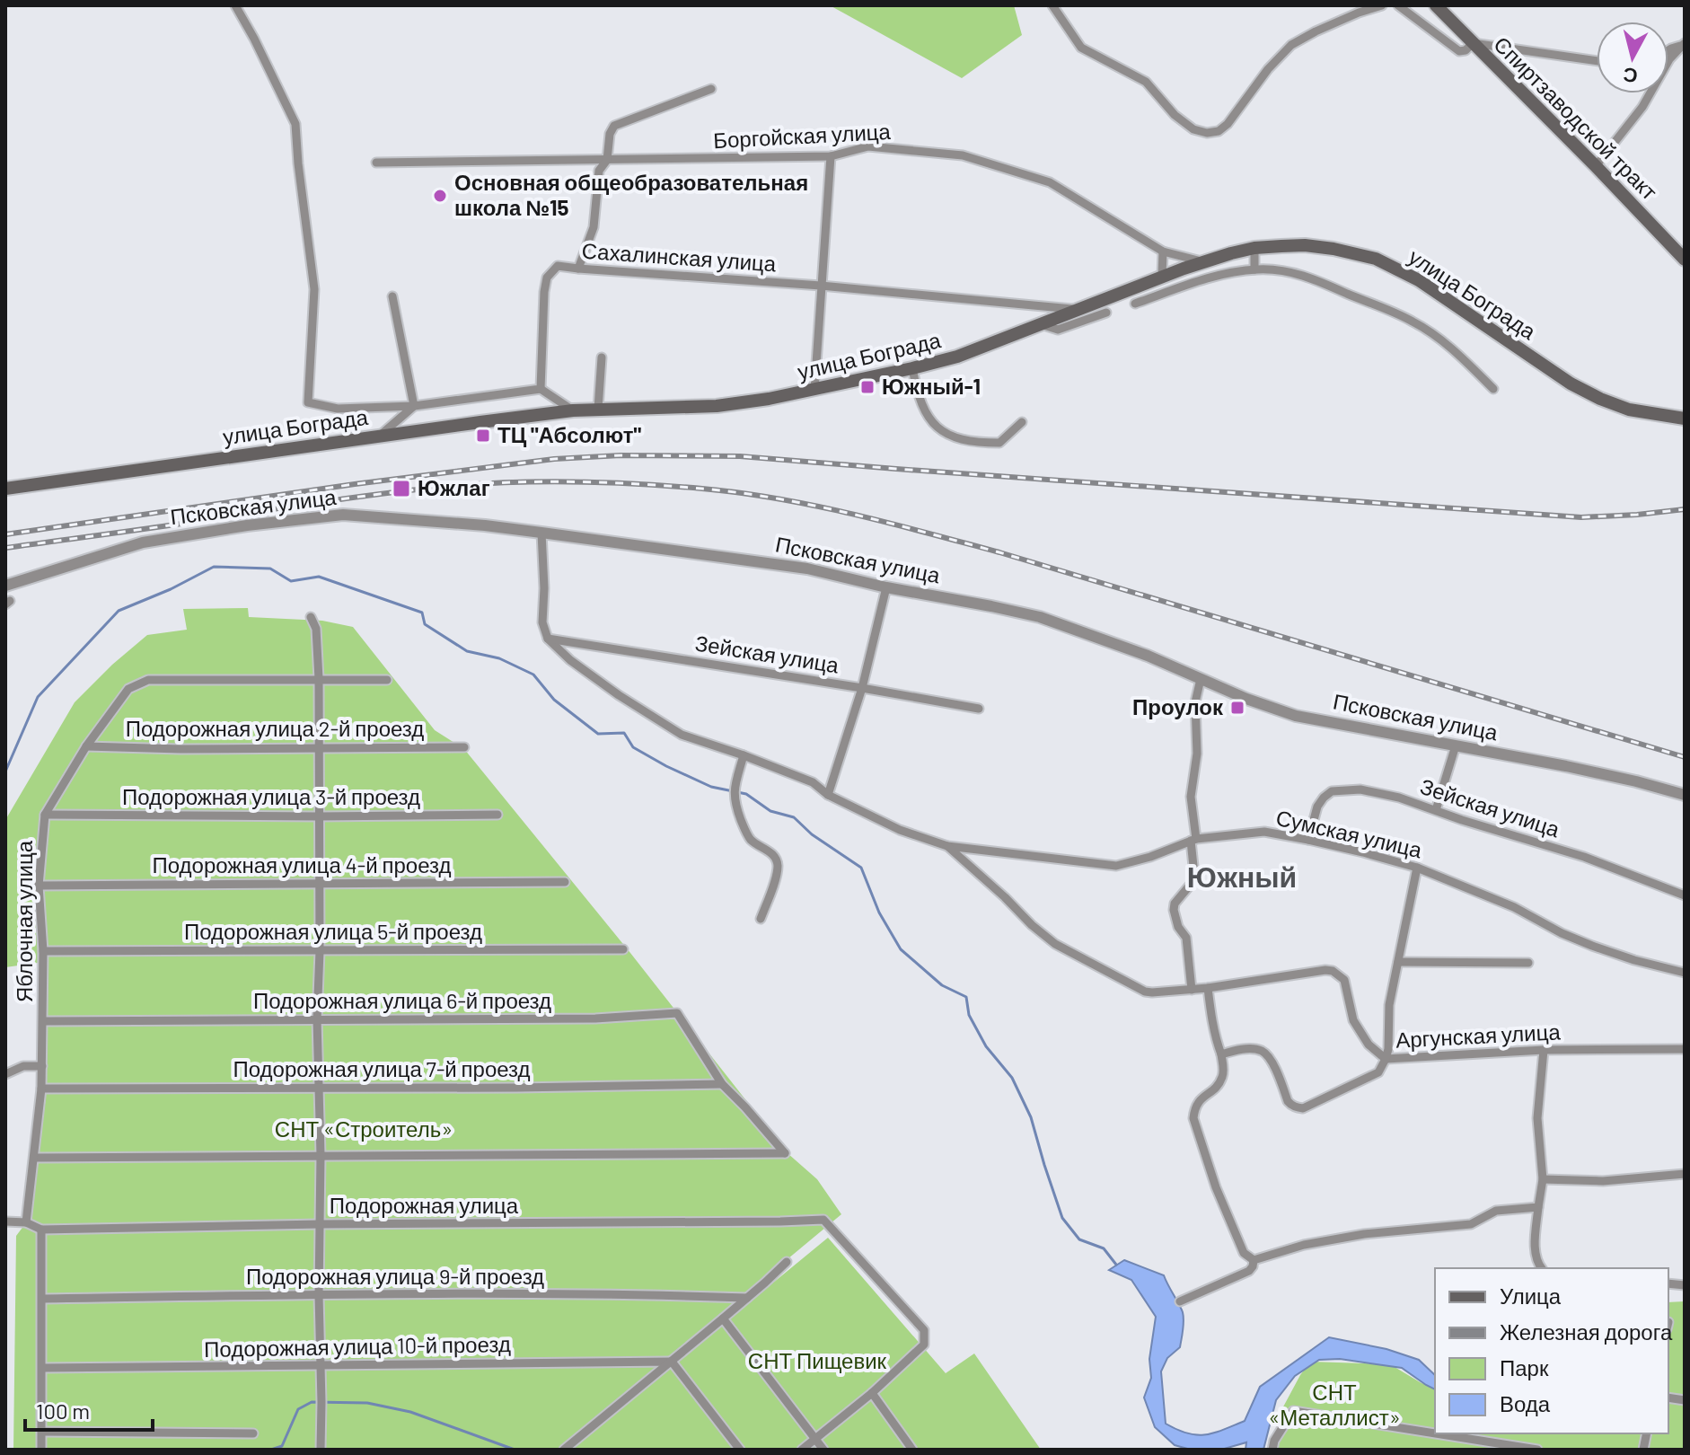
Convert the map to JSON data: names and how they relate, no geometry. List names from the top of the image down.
{
  "streets": {
    "main road": ["Спиртзаводской тракт", "улица Бограда"],
    "street": [
      "Боргойская улица",
      "Сахалинская улица",
      "Псковская улица",
      "Зейская улица",
      "Подорожная улица 2-й проезд",
      "Подорожная улица 3-й проезд",
      "Сумская улица",
      "Подорожная улица 4-й проезд",
      "Яблочная улица",
      "Подорожная улица 5-й проезд",
      "Подорожная улица 6-й проезд",
      "Аргунская улица",
      "Подорожная улица 7-й проезд",
      "Подорожная улица",
      "Подорожная улица 9-й проезд",
      "Подорожная улица 10-й проезд"
    ]
  },
  "crossings": [
    ["Боргойская улица", "улица Бограда"],
    ["Сахалинская улица", "улица Бограда"],
    ["Зейская улица", "Сумская улица"],
    ["Подорожная улица 2-й проезд", "Яблочная улица"],
    ["Подорожная улица 3-й проезд", "Яблочная улица"],
    ["Сумская улица", "Аргунская улица"],
    ["Подорожная улица 4-й проезд", "Яблочная улица"],
    ["Яблочная улица", "Подорожная улица 5-й проезд"],
    ["Яблочная улица", "Подорожная улица 6-й проезд"],
    ["Яблочная улица", "Подорожная улица 7-й проезд"],
    ["Яблочная улица", "Подорожная улица"],
    ["Подорожная улица 6-й проезд", "Подорожная улица 7-й проезд"]
  ],
  "districts": ["Южный"],
  "parks": ["СНТ «Строитель»", "СНТ Пищевик", "СНТ «Металлист»"],
  "places": {
    "other": ["Основная общеобразовательная школа №15"],
    "transit": [
      "Южный-1",
      "ТЦ \"Абсолют\"",
      "Южлаг",
      "Проулок"
    ]
  },
  "legend": [
    "Улица",
    "Железная дорога",
    "Парк",
    "Вода"
  ],
  "scale_bar": "100 m",
  "north": "bottom"
}
